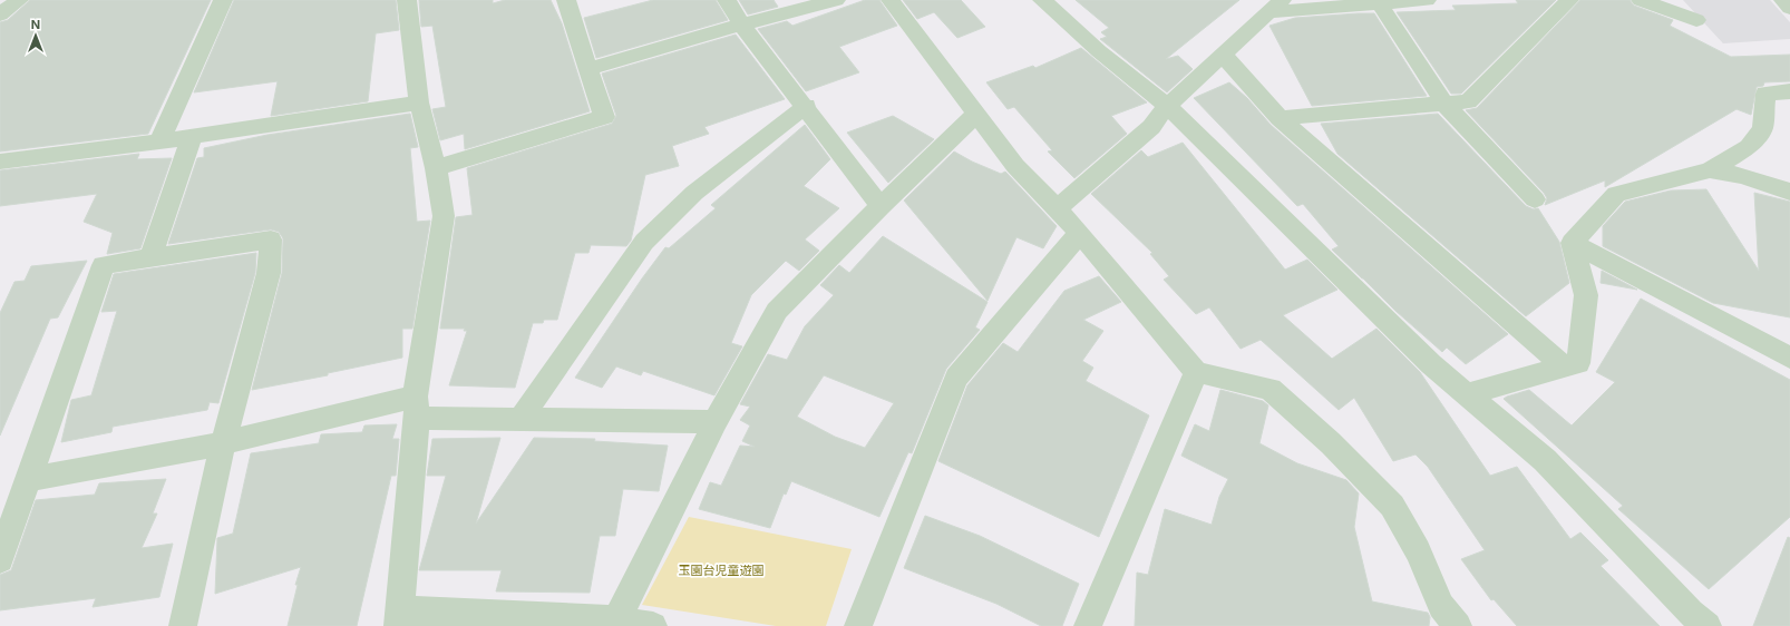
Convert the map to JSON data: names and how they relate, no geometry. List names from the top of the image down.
{
  "parks": ["玉園台児童遊園"],
  "north": "top"
}
